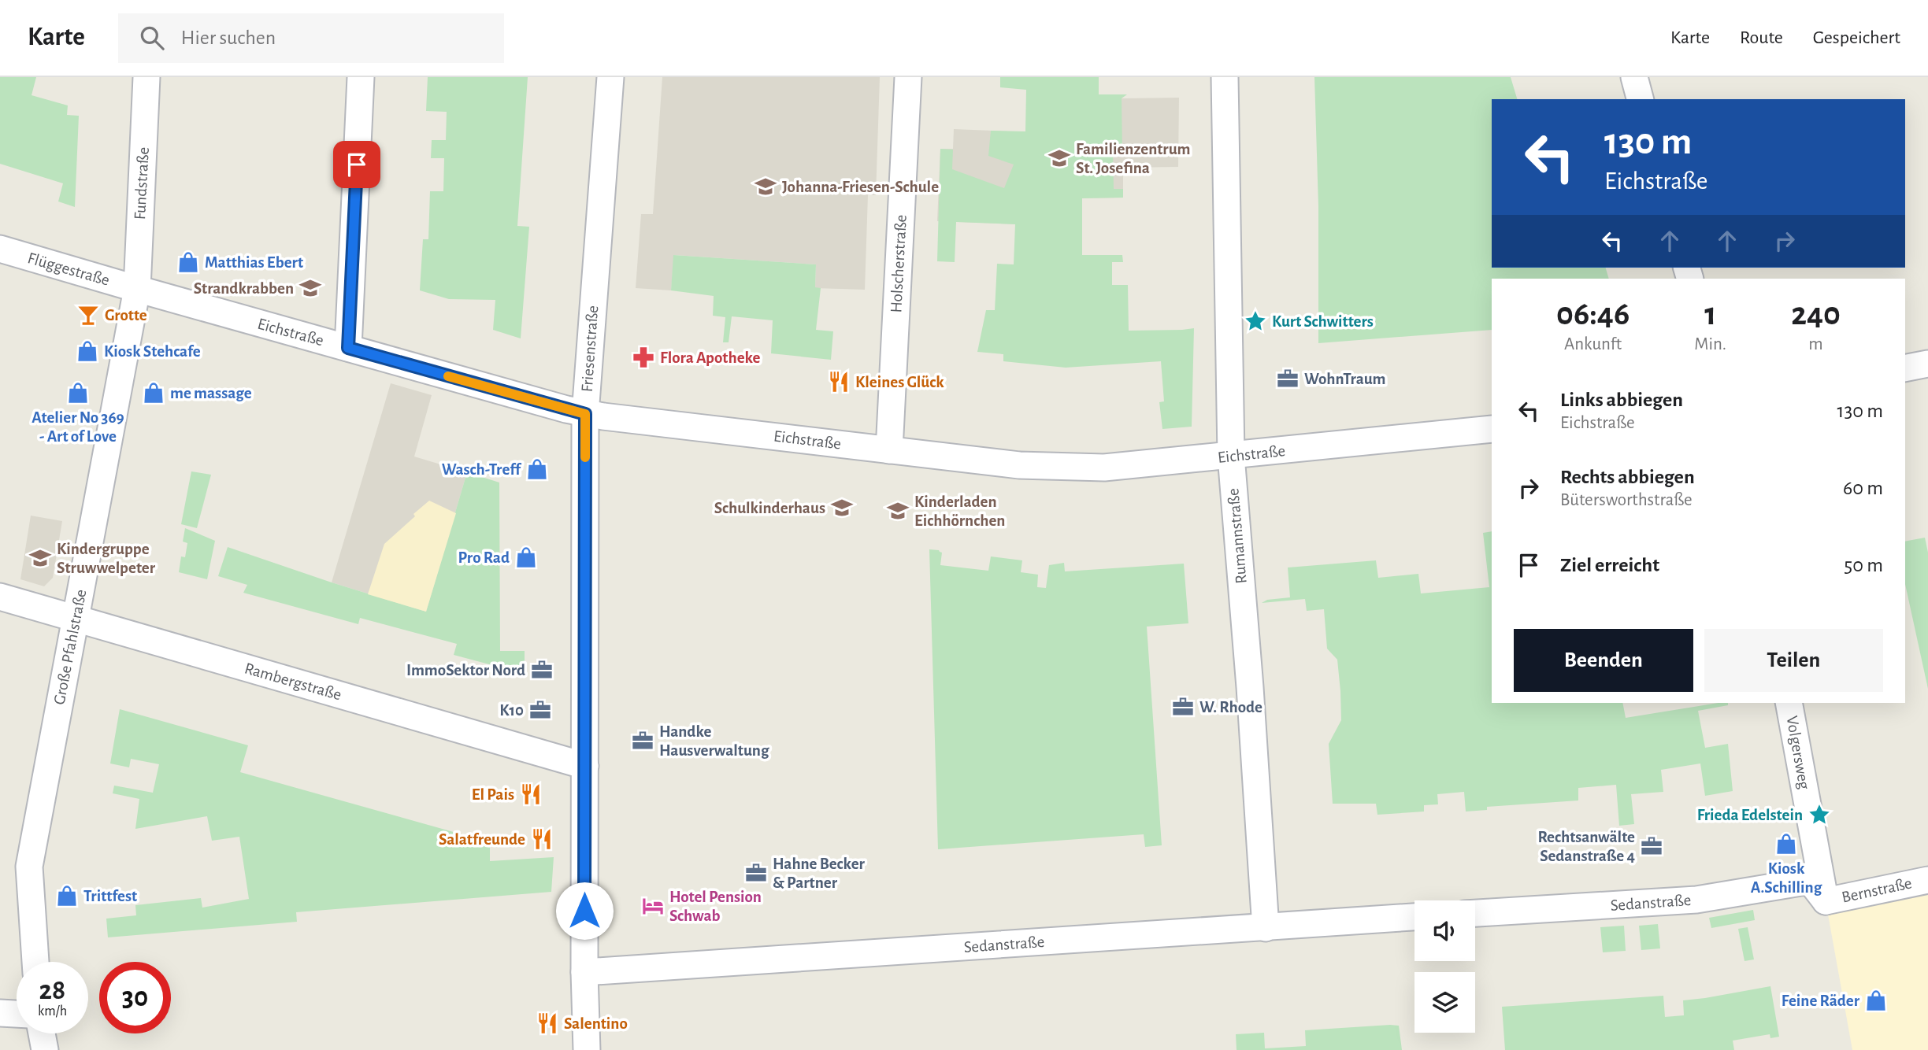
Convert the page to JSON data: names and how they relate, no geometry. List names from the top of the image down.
{
  "streets": {
    "street": [
      "Fundstraße",
      "Holscherstraße",
      "Flüggestraße",
      "Eichstraße",
      "Friesenstraße",
      "Rumannstraße",
      "Große Pfahlstraße",
      "Rambergstraße",
      "Volgersweg",
      "Bernstraße",
      "Sedanstraße"
    ]
  },
  "crossings": [
    ["Fundstraße", "Flüggestraße"],
    ["Fundstraße", "Eichstraße"],
    ["Fundstraße", "Große Pfahlstraße"],
    ["Holscherstraße", "Eichstraße"],
    ["Flüggestraße", "Eichstraße"],
    ["Flüggestraße", "Große Pfahlstraße"],
    ["Eichstraße", "Friesenstraße"],
    ["Eichstraße", "Rumannstraße"],
    ["Eichstraße", "Große Pfahlstraße"],
    ["Friesenstraße", "Rambergstraße"],
    ["Friesenstraße", "Sedanstraße"],
    ["Rumannstraße", "Sedanstraße"],
    ["Große Pfahlstraße", "Rambergstraße"],
    ["Volgersweg", "Bernstraße"],
    ["Volgersweg", "Sedanstraße"],
    ["Bernstraße", "Sedanstraße"]
  ],
  "places": {
    "school or university": [
      "Familienzentrum St. Josefina",
      "Johanna-Friesen-Schule",
      "Strandkrabben",
      "Schulkinderhaus",
      "Kinderladen Eichhörnchen",
      "Kindergruppe Struwwelpeter"
    ],
    "shop": [
      "Matthias Ebert",
      "Kiosk Stehcafe",
      "Atelier No 369 - Art of Love",
      "me massage",
      "Wasch-Treff",
      "Pro Rad",
      "Kiosk A.Schilling",
      "Trittfest",
      "Feine Räder"
    ],
    "bar": ["Grotte"],
    "place": ["Kurt Schwitters", "Frieda Edelstein"],
    "pharmacy": ["Flora Apotheke"],
    "office": [
      "WohnTraum",
      "ImmoSektor Nord",
      "W. Rhode",
      "K10",
      "Handke Hausverwaltung",
      "Rechtsanwälte Sedanstraße 4",
      "Hahne Becker & Partner"
    ],
    "restaurant": [
      "Kleines Glück",
      "El Pais",
      "Salatfreunde",
      "Salentino"
    ],
    "hotel": ["Hotel Pension Schwab"]
  },
  "page": {
    "header": "Karte",
    "search": "Hier suchen",
    "nav": ["Karte", "Route", "Gespeichert"],
    "turn": ["130 m", "Eichstraße"],
    "eta": [
      "06:46",
      "Ankunft",
      "1",
      "Min.",
      "240",
      "m"
    ],
    "list": [
      {
        "name": "Links abbiegen",
        "note": "Eichstraße",
        "value": "130 m"
      },
      {
        "name": "Rechts abbiegen",
        "note": "Bütersworthstraße",
        "value": "60 m"
      },
      {
        "name": "Ziel erreicht",
        "value": "50 m"
      }
    ],
    "buttons": ["Beenden", "Teilen"],
    "speed": "28 km/h",
    "limit": "30"
  }
}
